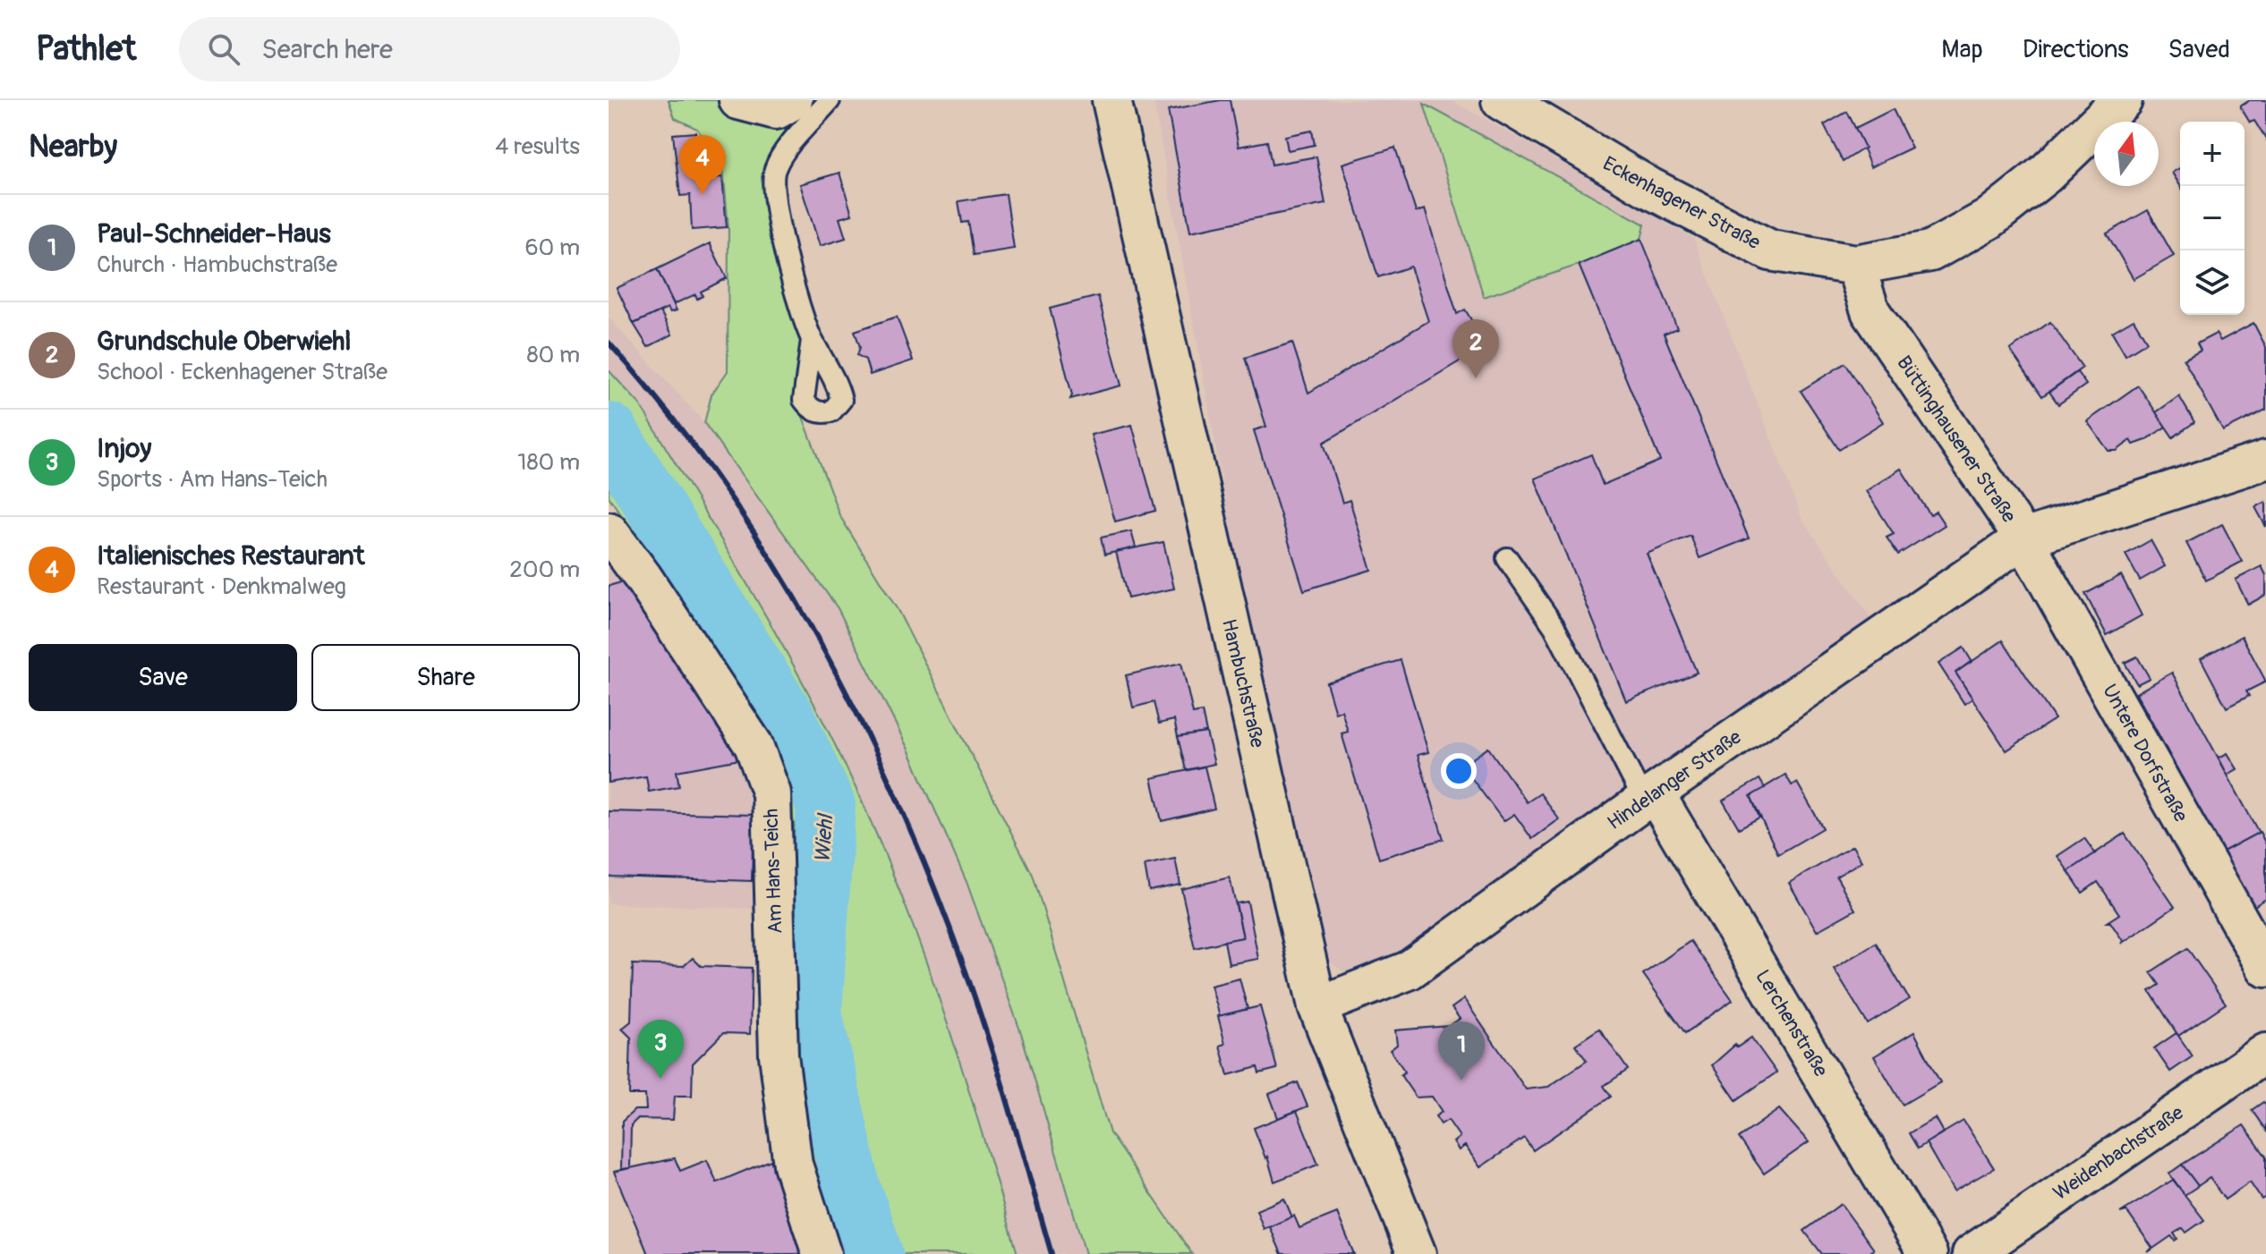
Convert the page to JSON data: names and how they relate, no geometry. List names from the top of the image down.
{
  "streets": {
    "main road": ["Eckenhagener Straße"],
    "street": [
      "Büttinghausener Straße",
      "Hambuchstraße",
      "Untere Dorfstraße",
      "Hindelanger Straße",
      "Am Hans-Teich",
      "Lerchenstraße",
      "Weidenbachstraße"
    ]
  },
  "crossings": [
    ["Eckenhagener Straße", "Büttinghausener Straße"],
    ["Büttinghausener Straße", "Untere Dorfstraße"],
    ["Büttinghausener Straße", "Hindelanger Straße"],
    ["Hambuchstraße", "Hindelanger Straße"],
    ["Untere Dorfstraße", "Hindelanger Straße"],
    ["Hindelanger Straße", "Lerchenstraße"]
  ],
  "water": ["Wiehl"],
  "north": "top",
  "page": {
    "header": "Pathlet",
    "search": "Search here",
    "nav": ["Map", "Directions", "Saved"],
    "heading": ["Nearby", "4 results"],
    "map_buttons": ["+", "−"],
    "pins": [
      "4",
      "2",
      "3",
      "1"
    ],
    "list": [
      {
        "mark": "1",
        "name": "Paul-Schneider-Haus",
        "note": "Church · Hambuchstraße",
        "value": "60 m"
      },
      {
        "mark": "2",
        "name": "Grundschule Oberwiehl",
        "note": "School · Eckenhagener Straße",
        "value": "80 m"
      },
      {
        "mark": "3",
        "name": "Injoy",
        "note": "Sports · Am Hans-Teich",
        "value": "180 m"
      },
      {
        "mark": "4",
        "name": "Italienisches Restaurant",
        "note": "Restaurant · Denkmalweg",
        "value": "200 m"
      }
    ],
    "buttons": ["Save", "Share"]
  }
}
